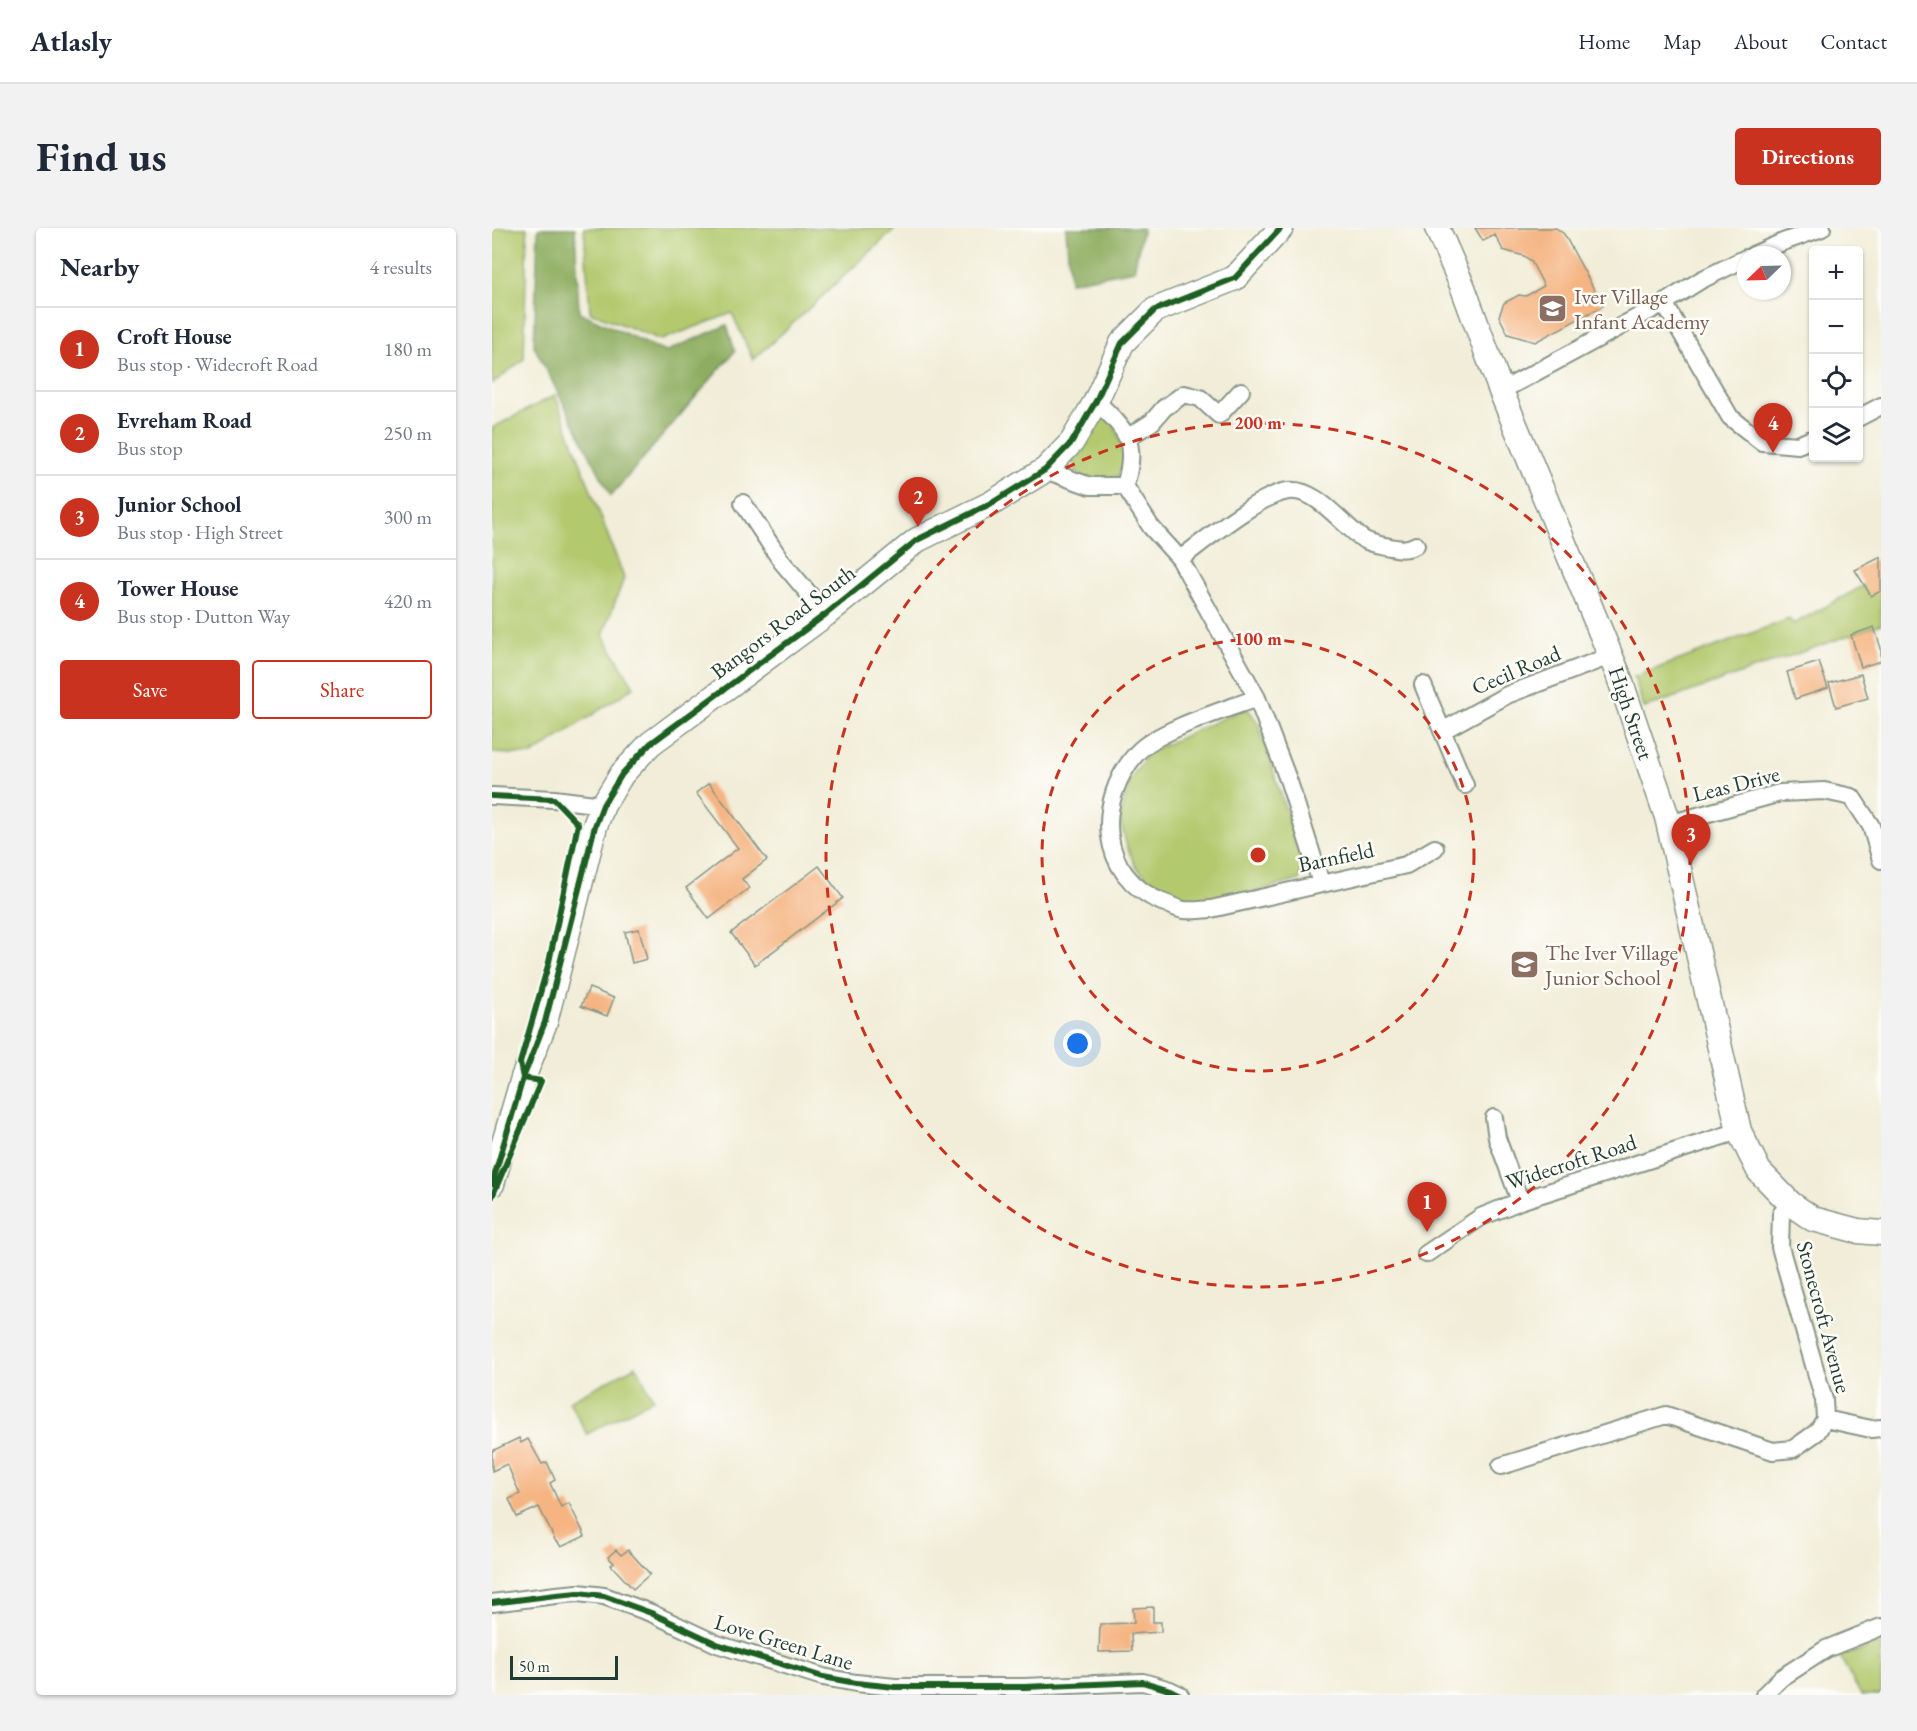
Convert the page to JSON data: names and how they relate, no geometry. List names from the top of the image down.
{
  "streets": {
    "street": [
      "Bangors Road South",
      "Cecil Road",
      "High Street",
      "Leas Drive",
      "Barnfield",
      "Widecroft Road",
      "Stonecroft Avenue",
      "Love Green Lane"
    ]
  },
  "crossings": [
    ["Cecil Road", "High Street"],
    ["High Street", "Leas Drive"],
    ["High Street", "Widecroft Road"],
    ["High Street", "Stonecroft Avenue"]
  ],
  "places": {
    "school or university": ["Iver Village Infant Academy", "The Iver Village Junior School"]
  },
  "scale_bar": "50 m",
  "north": "bottom left",
  "page": {
    "header": "Atlasly",
    "nav": [
      "Home",
      "Map",
      "About",
      "Contact"
    ],
    "buttons": [
      "Directions",
      ["Save", "Share"]
    ],
    "title": "Find us",
    "heading": ["Nearby", "4 results"],
    "map_buttons": ["+", "−"],
    "list": [
      {
        "mark": "1",
        "name": "Croft House",
        "note": "Bus stop · Widecroft Road",
        "value": "180 m"
      },
      {
        "mark": "2",
        "name": "Evreham Road",
        "note": "Bus stop",
        "value": "250 m"
      },
      {
        "mark": "3",
        "name": "Junior School",
        "note": "Bus stop · High Street",
        "value": "300 m"
      },
      {
        "mark": "4",
        "name": "Tower House",
        "note": "Bus stop · Dutton Way",
        "value": "420 m"
      }
    ],
    "pins": [
      "4",
      "2",
      "3",
      "1"
    ],
    "scale": "50 m"
  },
  "rings": ["200 m", "100 m"]
}
